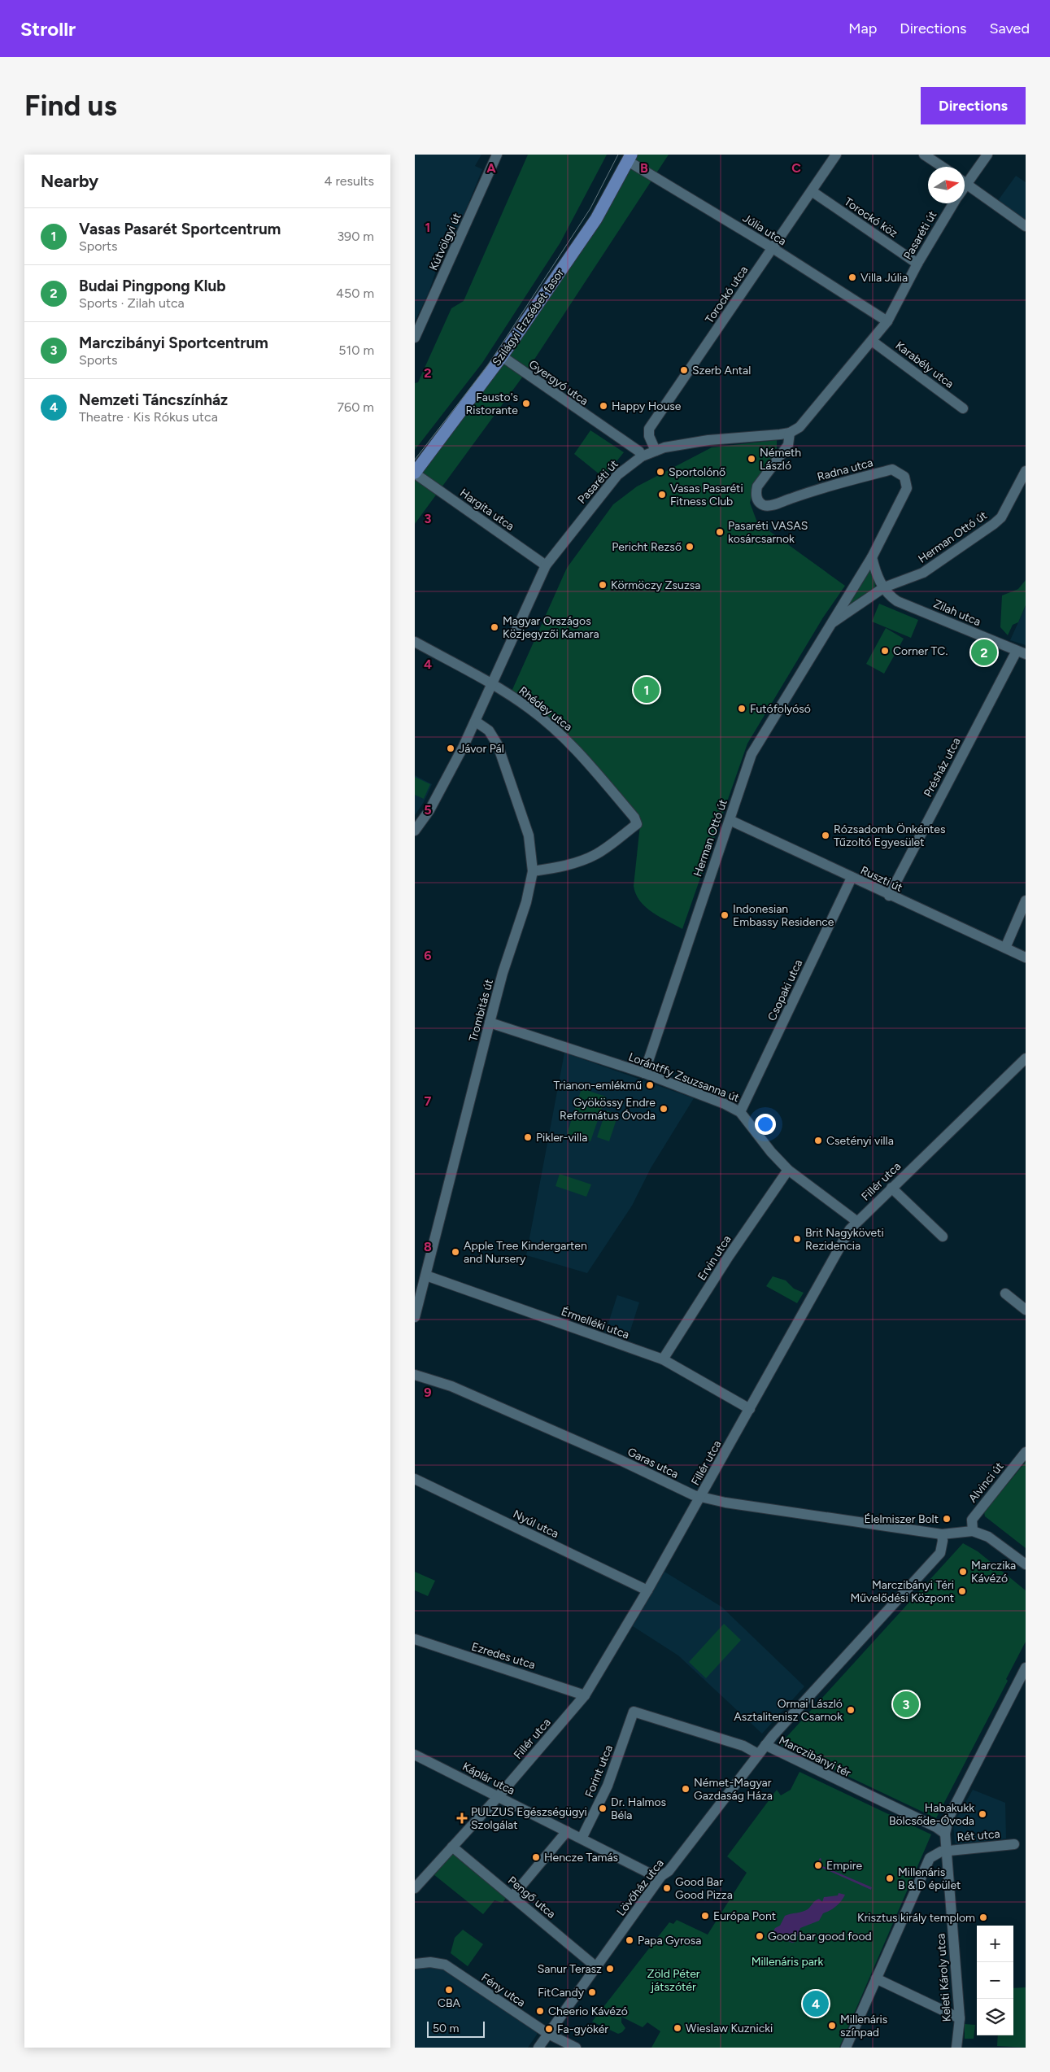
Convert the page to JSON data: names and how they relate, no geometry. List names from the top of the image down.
{
  "streets": {
    "main road": ["Szilágyi Erzsébet fasor"],
    "street": [
      "Torockó köz",
      "Júlia utca",
      "Pasaréti út",
      "Kútvölgyi út",
      "Torockó utca",
      "Karabély utca",
      "Gyergyó utca",
      "Radna utca",
      "Hargita utca",
      "Herman Ottó út",
      "Zilah utca",
      "Rhédey utca",
      "Présház utca",
      "Ruszti út",
      "Csopaki utca",
      "Trombitás út",
      "Lorántffy Zsuzsanna út",
      "Fillér utca",
      "Ervin utca",
      "Érmelléki utca",
      "Garas utca",
      "Alvinci út",
      "Nyúl utca",
      "Ezredes utca",
      "Marczibányi tér",
      "Forint utca",
      "Káplár utca",
      "Rét utca",
      "Lövőház utca",
      "Pengő utca",
      "Keleti Károly utca",
      "Fény utca"
    ]
  },
  "crossings": [
    ["Torockó köz", "Pasaréti út"],
    ["Torockó köz", "Torockó utca"],
    ["Júlia utca", "Pasaréti út"],
    ["Júlia utca", "Torockó utca"],
    ["Júlia utca", "Szilágyi Erzsébet fasor"],
    ["Pasaréti út", "Torockó utca"],
    ["Pasaréti út", "Karabély utca"],
    ["Pasaréti út", "Gyergyó utca"],
    ["Pasaréti út", "Radna utca"],
    ["Pasaréti út", "Hargita utca"],
    ["Pasaréti út", "Rhédey utca"],
    ["Pasaréti út", "Trombitás út"],
    ["Szilágyi Erzsébet fasor", "Gyergyó utca"],
    ["Szilágyi Erzsébet fasor", "Hargita utca"],
    ["Radna utca", "Herman Ottó út"],
    ["Herman Ottó út", "Zilah utca"],
    ["Herman Ottó út", "Ruszti út"],
    ["Herman Ottó út", "Lorántffy Zsuzsanna út"],
    ["Zilah utca", "Présház utca"],
    ["Rhédey utca", "Trombitás út"],
    ["Présház utca", "Ruszti út"],
    ["Ruszti út", "Csopaki utca"],
    ["Csopaki utca", "Lorántffy Zsuzsanna út"],
    ["Trombitás út", "Lorántffy Zsuzsanna út"],
    ["Trombitás út", "Érmelléki utca"],
    ["Lorántffy Zsuzsanna út", "Fillér utca"],
    ["Lorántffy Zsuzsanna út", "Ervin utca"],
    ["Fillér utca", "Érmelléki utca"],
    ["Fillér utca", "Garas utca"],
    ["Fillér utca", "Nyúl utca"],
    ["Fillér utca", "Ezredes utca"],
    ["Fillér utca", "Káplár utca"],
    ["Fillér utca", "Pengő utca"],
    ["Ervin utca", "Érmelléki utca"],
    ["Garas utca", "Marczibányi tér"],
    ["Marczibányi tér", "Lövőház utca"],
    ["Marczibányi tér", "Keleti Károly utca"],
    ["Forint utca", "Káplár utca"],
    ["Forint utca", "Lövőház utca"],
    ["Káplár utca", "Lövőház utca"],
    ["Rét utca", "Keleti Károly utca"],
    ["Lövőház utca", "Pengő utca"],
    ["Lövőház utca", "Fény utca"]
  ],
  "parks": ["Millenáris park", "Zöld Péter játszótér"],
  "places": {
    "other": [
      "Villa Júlia",
      "Szerb Antal",
      "Fausto's Ristorante",
      "Happy House",
      "Németh László",
      "Sportolónő",
      "Vasas Pasaréti Fitness Club",
      "Pasaréti VASAS kosárcsarnok",
      "Pericht Rezső",
      "Körmöczy Zsuzsa",
      "Magyar Országos Közjegyzői Kamara",
      "Corner TC.",
      "Futófolyósó",
      "Jávor Pál",
      "Rózsadomb Önkéntes Tűzoltó Egyesület",
      "Indonesian Embassy Residence",
      "Trianon-emlékmű",
      "Gyökössy Endre Református Óvoda",
      "Pikler-villa",
      "Csetényi villa",
      "Brit Nagyköveti Rezidencia",
      "Apple Tree Kindergarten and Nursery",
      "Élelmiszer Bolt",
      "Marczika Kávézó",
      "Marczibányi Téri Művelődési Központ",
      "Ormai László Asztalitenisz Csarnok",
      "Német-Magyar Gazdaság Háza",
      "Dr. Halmos Béla",
      "Habakukk Bölcsőde-Óvoda",
      "Hencze Tamás",
      "Empire",
      "Millenáris B & D épület",
      "Good Bar Good Pizza",
      "Európa Pont",
      "Krisztus király templom",
      "Good bar good food",
      "Papa Gyrosa",
      "Sanur Terasz",
      "CBA",
      "FitCandy",
      "Cheerio Kávézó",
      "Millenáris színpad",
      "Wieslaw Kuznicki",
      "Fa-gyökér"
    ],
    "health": ["PULZUS Egészségügyi Szolgálat"]
  },
  "scale_bar": "50 m",
  "north": "right",
  "page": {
    "header": "Strollr",
    "nav": ["Map", "Directions", "Saved"],
    "buttons": "Directions",
    "title": "Find us",
    "heading": ["Nearby", "4 results"],
    "list": [
      {
        "mark": "1",
        "name": "Vasas Pasarét Sportcentrum",
        "note": "Sports",
        "value": "390 m"
      },
      {
        "mark": "2",
        "name": "Budai Pingpong Klub",
        "note": "Sports · Zilah utca",
        "value": "450 m"
      },
      {
        "mark": "3",
        "name": "Marczibányi Sportcentrum",
        "note": "Sports",
        "value": "510 m"
      },
      {
        "mark": "4",
        "name": "Nemzeti Táncszínház",
        "note": "Theatre · Kis Rókus utca",
        "value": "760 m"
      }
    ],
    "pins": [
      "2",
      "1",
      "3",
      "4"
    ],
    "map_buttons": ["+", "−"],
    "scale": "50 m"
  },
  "grid": {
    "columns": ["A", "B", "C"],
    "rows": [
      "1",
      "2",
      "3",
      "4",
      "5",
      "6",
      "7",
      "8",
      "9"
    ]
  }
}
